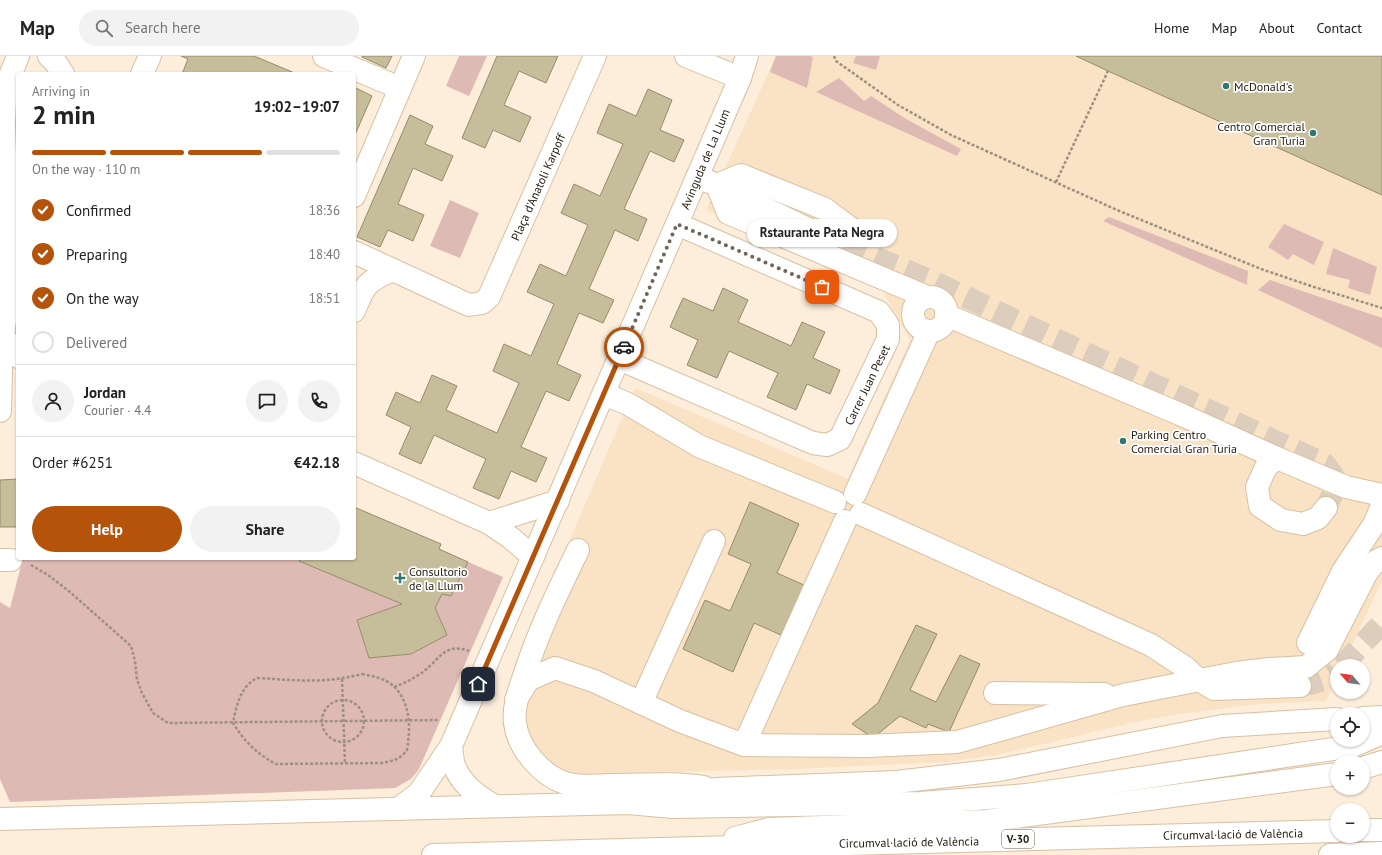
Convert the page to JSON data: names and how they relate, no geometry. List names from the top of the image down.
{
  "streets": {
    "main road": [
      "Avinguda de La Llum",
      "Plaça d'Anatoli Karpoff",
      "Carrer Juan Peset",
      "Circumval·lació de València",
      "V-30"
    ]
  },
  "crossings": [
    ["Avinguda de La Llum", "Carrer Juan Peset"]
  ],
  "places": {
    "other": [
      "McDonald's",
      "Centro Comercial Gran Turia",
      "Rstaurante Pata Negra",
      "Parking Centro Comercial Gran Turia"
    ],
    "health": ["Consultorio de la Llum"]
  },
  "north": "top left",
  "page": {
    "header": "Map",
    "search": "Search here",
    "nav": [
      "Home",
      "Map",
      "About",
      "Contact"
    ],
    "heading": ["2 min", "Arriving in", "19:02–19:07"],
    "panel": [
      "Jordan",
      "Courier · 4.4",
      "Order #6251",
      "€42.18"
    ],
    "bar": "On the way · 110 m",
    "list": [
      ["Confirmed", "18:36"],
      ["Preparing", "18:40"],
      ["On the way", "18:51"],
      "Delivered"
    ],
    "bubble": "Rstaurante Pata Negra",
    "buttons": ["Help", "Share"],
    "map_buttons": ["+", "−"]
  }
}
